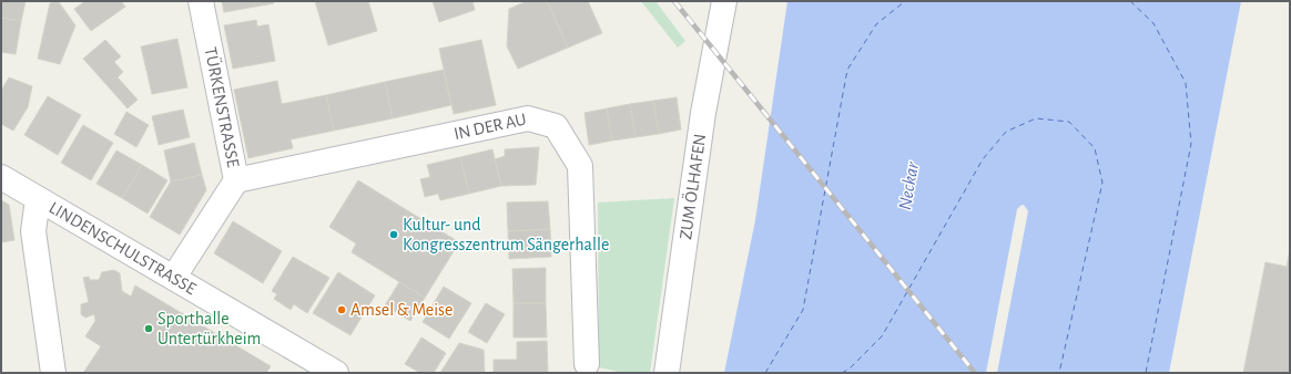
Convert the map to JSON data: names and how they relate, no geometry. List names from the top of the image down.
{
  "streets": {
    "street": [
      "TÜRKENSTRASSE",
      "IN DER AU",
      "ZUM ÖLHAFEN",
      "LINDENSCHULSTRASSE"
    ]
  },
  "crossings": [
    ["TÜRKENSTRASSE", "IN DER AU"],
    ["TÜRKENSTRASSE", "LINDENSCHULSTRASSE"]
  ],
  "water": ["Neckar"],
  "places": ["Kultur- und Kongresszentrum Sängerhalle", "Amsel & Meise", "Sporthalle Untertürkheim"]
}
